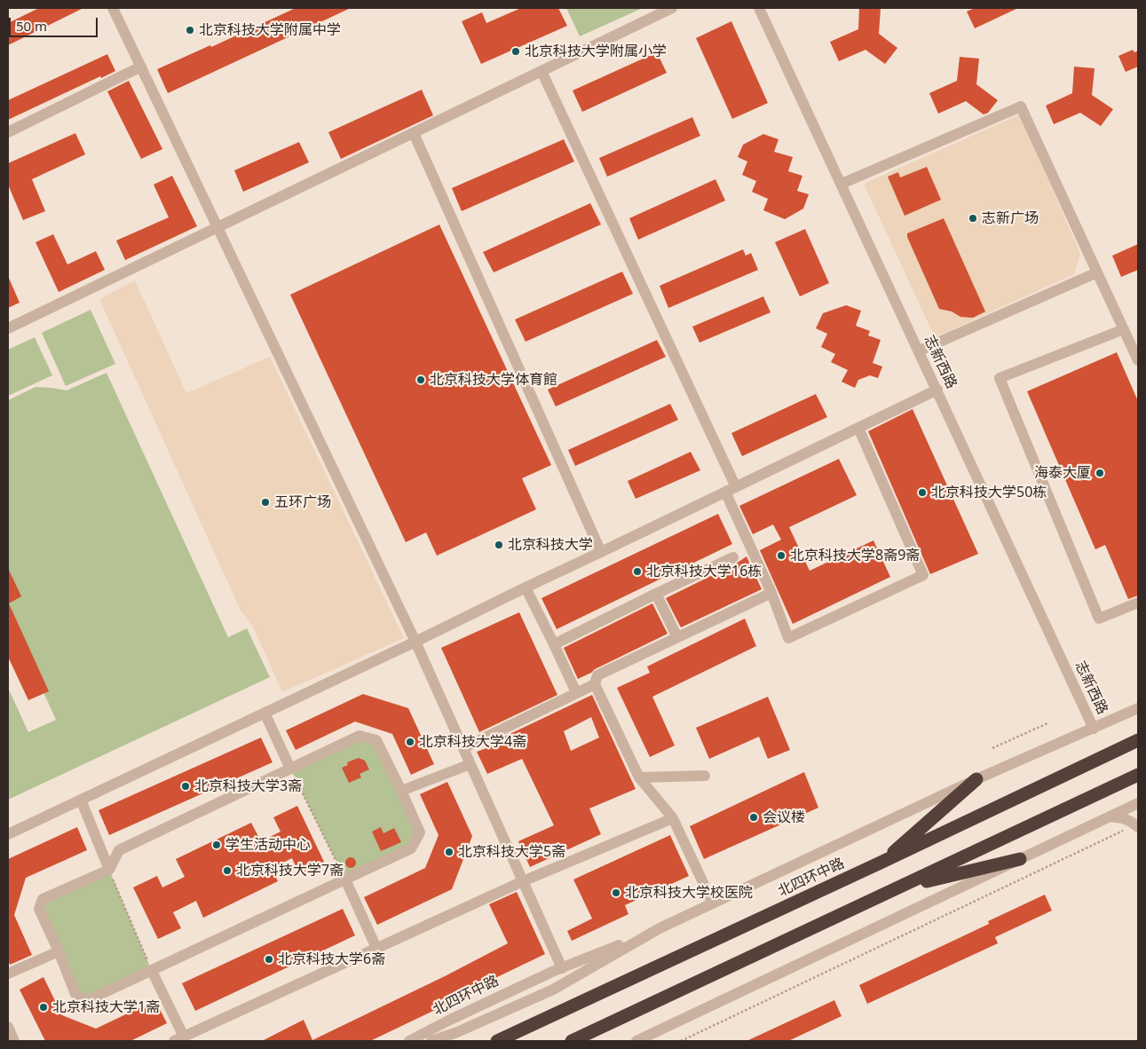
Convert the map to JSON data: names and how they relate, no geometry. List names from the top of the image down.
{
  "streets": {
    "highway": ["北四环中路"],
    "street": ["志新西路"]
  },
  "crossings": [
    ["志新西路", "北四环中路"]
  ],
  "places": [
    "北京科技大学附属中学",
    "北京科技大学附属小学",
    "志新广场",
    "北京科技大学体育館",
    "海泰大厦",
    "北京科技大学50栋",
    "五环广场",
    "北京科技大学",
    "北京科技大学8斋9斋",
    "北京科技大学16栋",
    "北京科技大学4斋",
    "北京科技大学3斋",
    "会议楼",
    "学生活动中心",
    "北京科技大学5斋",
    "北京科技大学7斋",
    "北京科技大学校医院",
    "北京科技大学6斋",
    "北京科技大学1斋"
  ],
  "scale_bar": "50 m"
}
